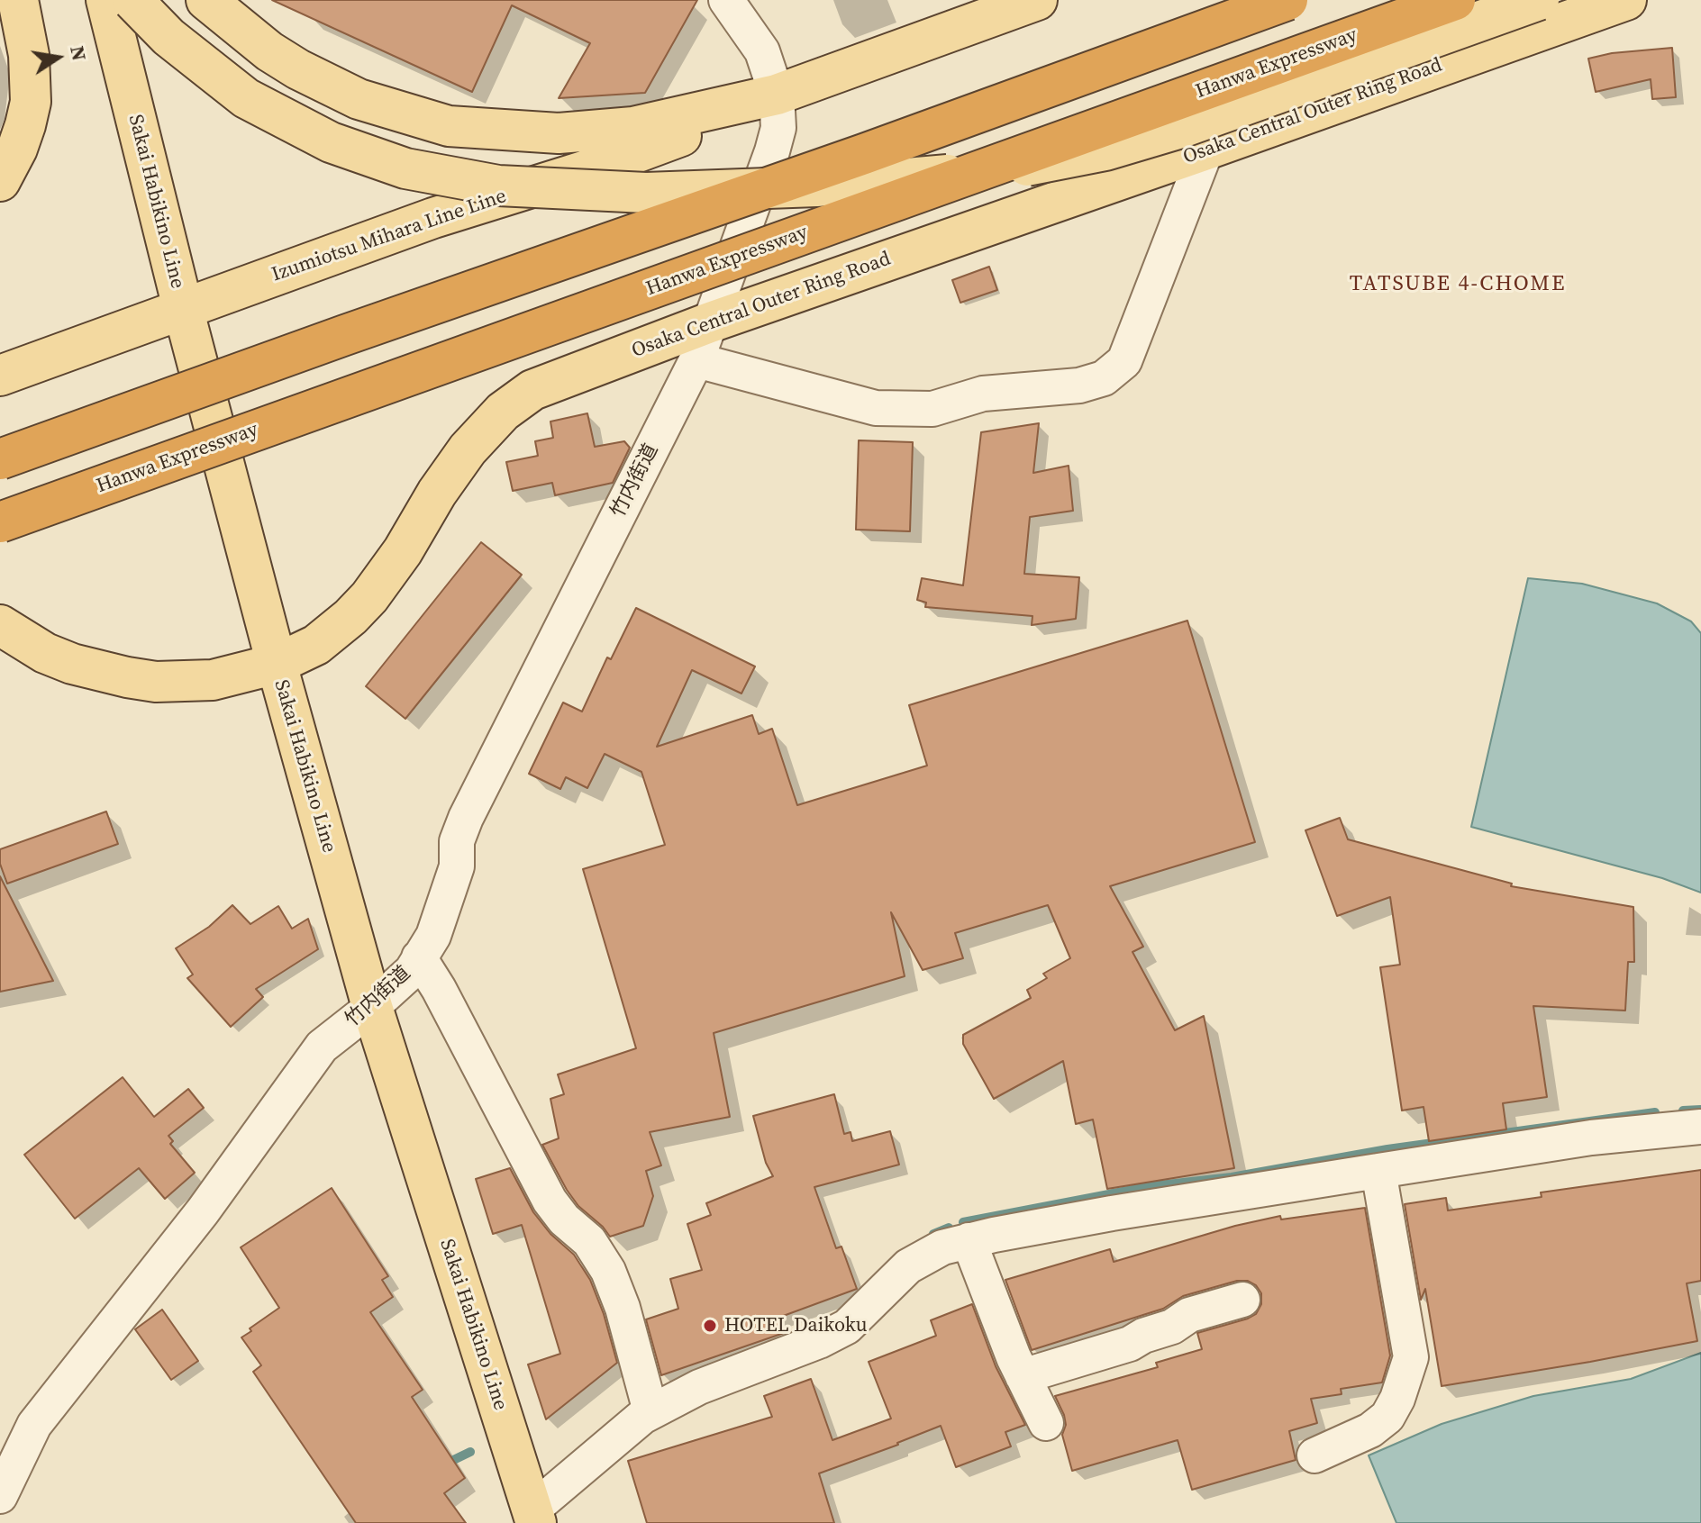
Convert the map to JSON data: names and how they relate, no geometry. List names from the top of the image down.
{
  "streets": {
    "highway": ["Hanwa Expressway"],
    "main road": ["Osaka Central Outer Ring Road", "Sakai Habikino Line", "Izumiotsu Mihara Line Line"],
    "street": ["竹内街道"]
  },
  "crossings": [
    ["Osaka Central Outer Ring Road", "Sakai Habikino Line"],
    ["Osaka Central Outer Ring Road", "竹内街道"],
    ["Sakai Habikino Line", "Izumiotsu Mihara Line Line"],
    ["Sakai Habikino Line", "竹内街道"],
    ["Izumiotsu Mihara Line Line", "竹内街道"]
  ],
  "districts": ["TATSUBE 4-CHOME"],
  "places": ["HOTEL Daikoku"],
  "north": "right"
}
